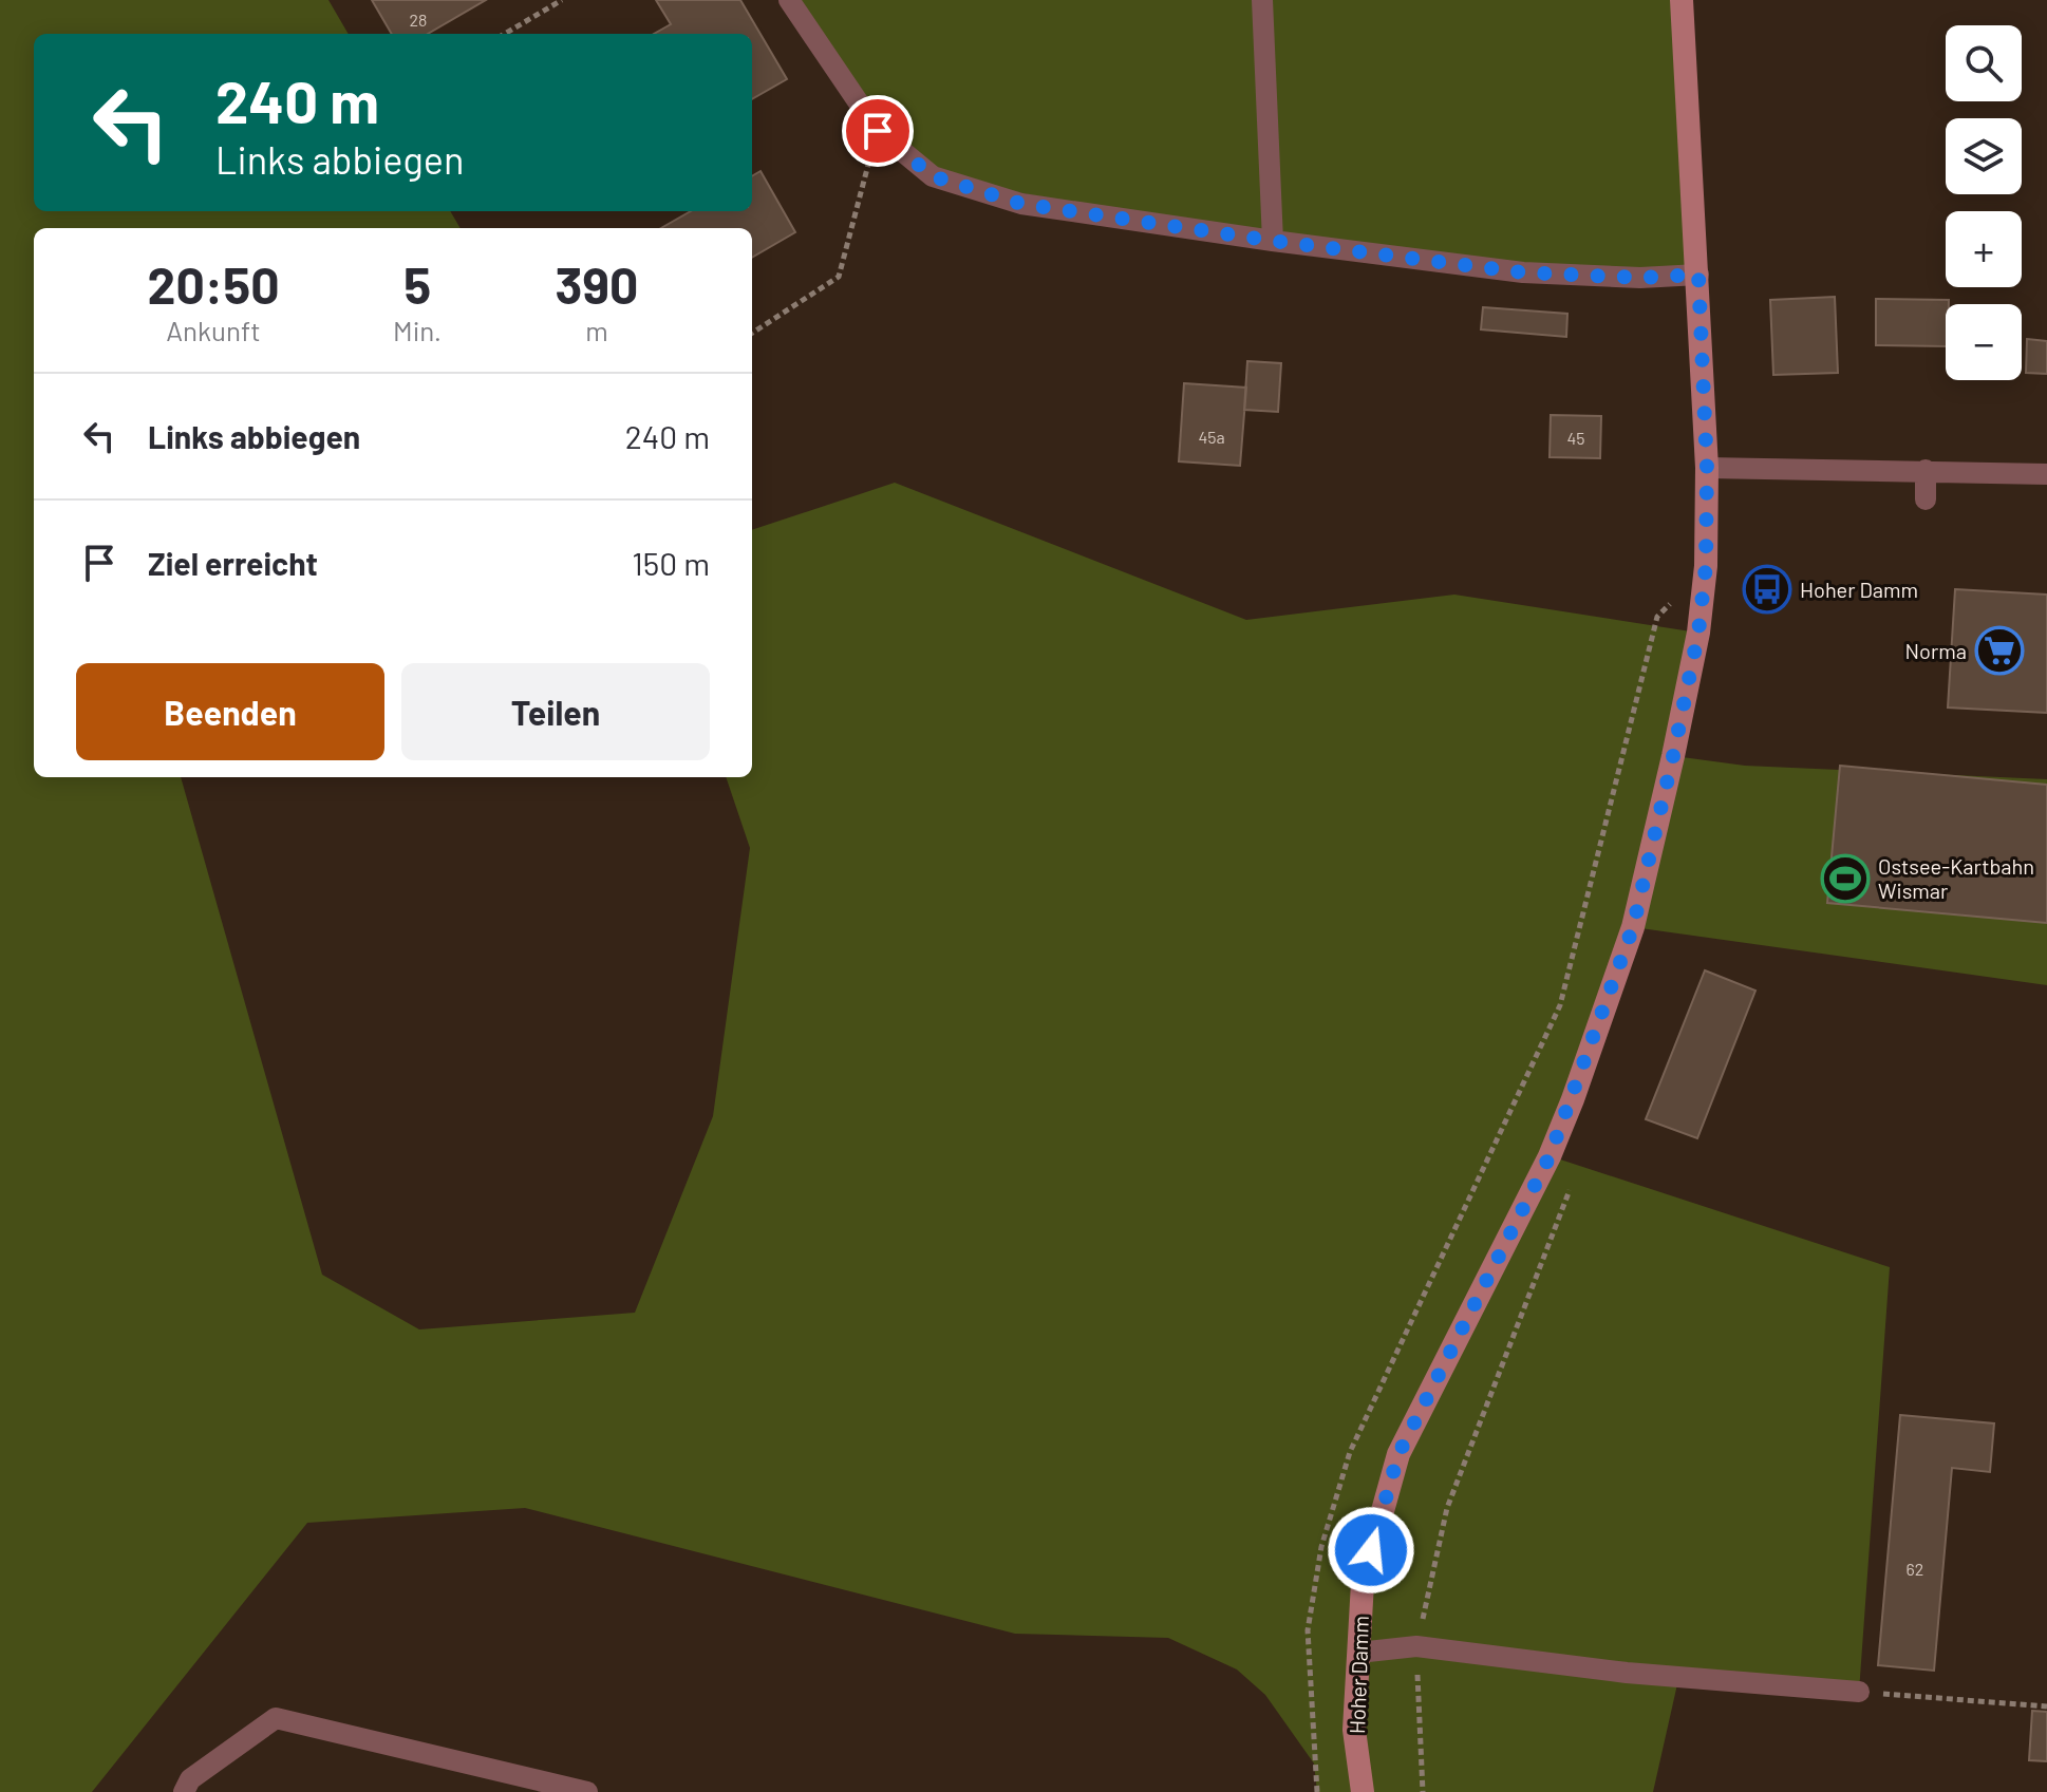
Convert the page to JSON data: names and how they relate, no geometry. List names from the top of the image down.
{
  "streets": {
    "main road": ["Hoher Damm"]
  },
  "places": {
    "bus stop": ["Hoher Damm"],
    "supermarket": ["Norma"],
    "sports": ["Ostsee-Kartbahn Wismar"]
  },
  "house_numbers": [
    "28",
    "45a",
    "45",
    "62"
  ],
  "page": {
    "map_buttons": ["+", "−"],
    "turn": ["240 m", "Links abbiegen"],
    "eta": [
      "20:50",
      "Ankunft",
      "5",
      "Min.",
      "390",
      "m"
    ],
    "list": [
      {
        "name": "Links abbiegen",
        "value": "240 m"
      },
      {
        "name": "Ziel erreicht",
        "value": "150 m"
      }
    ],
    "buttons": ["Beenden", "Teilen"]
  }
}
